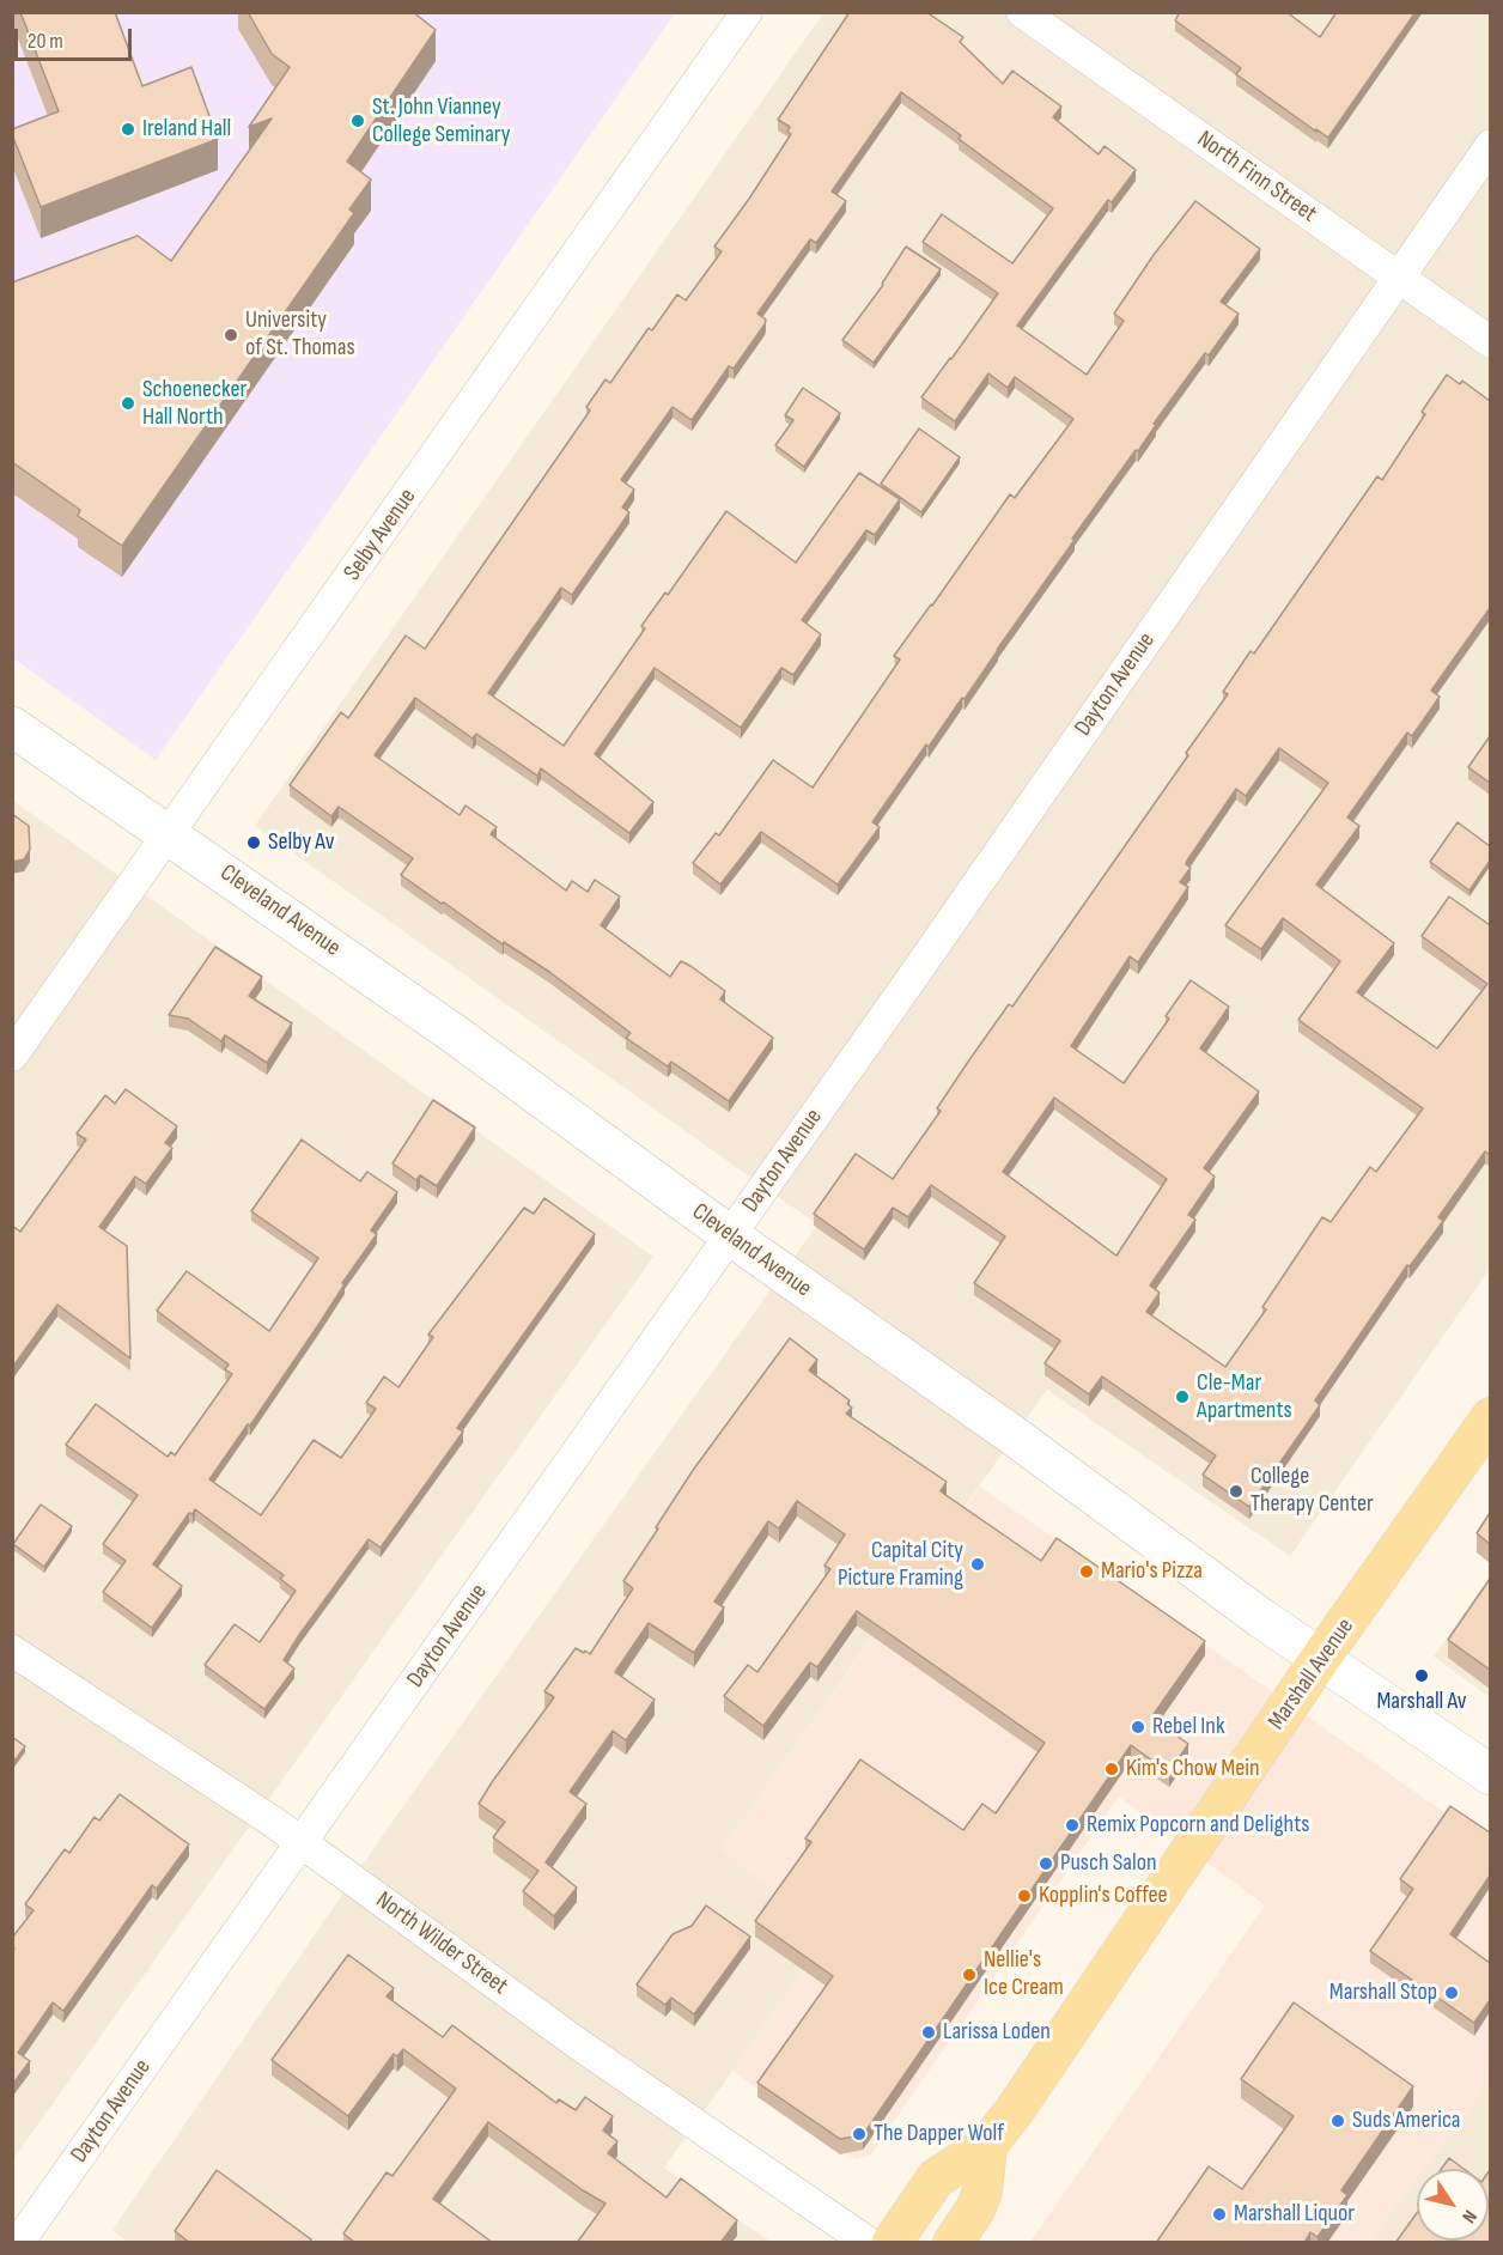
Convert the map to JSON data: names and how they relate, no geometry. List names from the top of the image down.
{
  "streets": {
    "main road": ["Marshall Avenue"],
    "street": [
      "North Finn Street",
      "Selby Avenue",
      "Dayton Avenue",
      "Cleveland Avenue",
      "North Wilder Street"
    ]
  },
  "crossings": [
    ["North Finn Street", "Dayton Avenue"],
    ["Selby Avenue", "Cleveland Avenue"],
    ["Dayton Avenue", "Cleveland Avenue"],
    ["Dayton Avenue", "North Wilder Street"],
    ["Cleveland Avenue", "Marshall Avenue"]
  ],
  "places": [
    "St. John Vianney College Seminary",
    "Ireland Hall",
    "University of St. Thomas",
    "Schoenecker Hall North",
    "Selby Av",
    "Cle-Mar Apartments",
    "College Therapy Center",
    "Capital City Picture Framing",
    "Mario's Pizza",
    "Marshall Av",
    "Rebel Ink",
    "Kim's Chow Mein",
    "Remix Popcorn and Delights",
    "Pusch Salon",
    "Kopplin's Coffee",
    "Nellie's Ice Cream",
    "Marshall Stop",
    "Larissa Loden",
    "Suds America",
    "The Dapper Wolf",
    "Marshall Liquor"
  ],
  "scale_bar": "20 m",
  "north": "bottom right"
}
